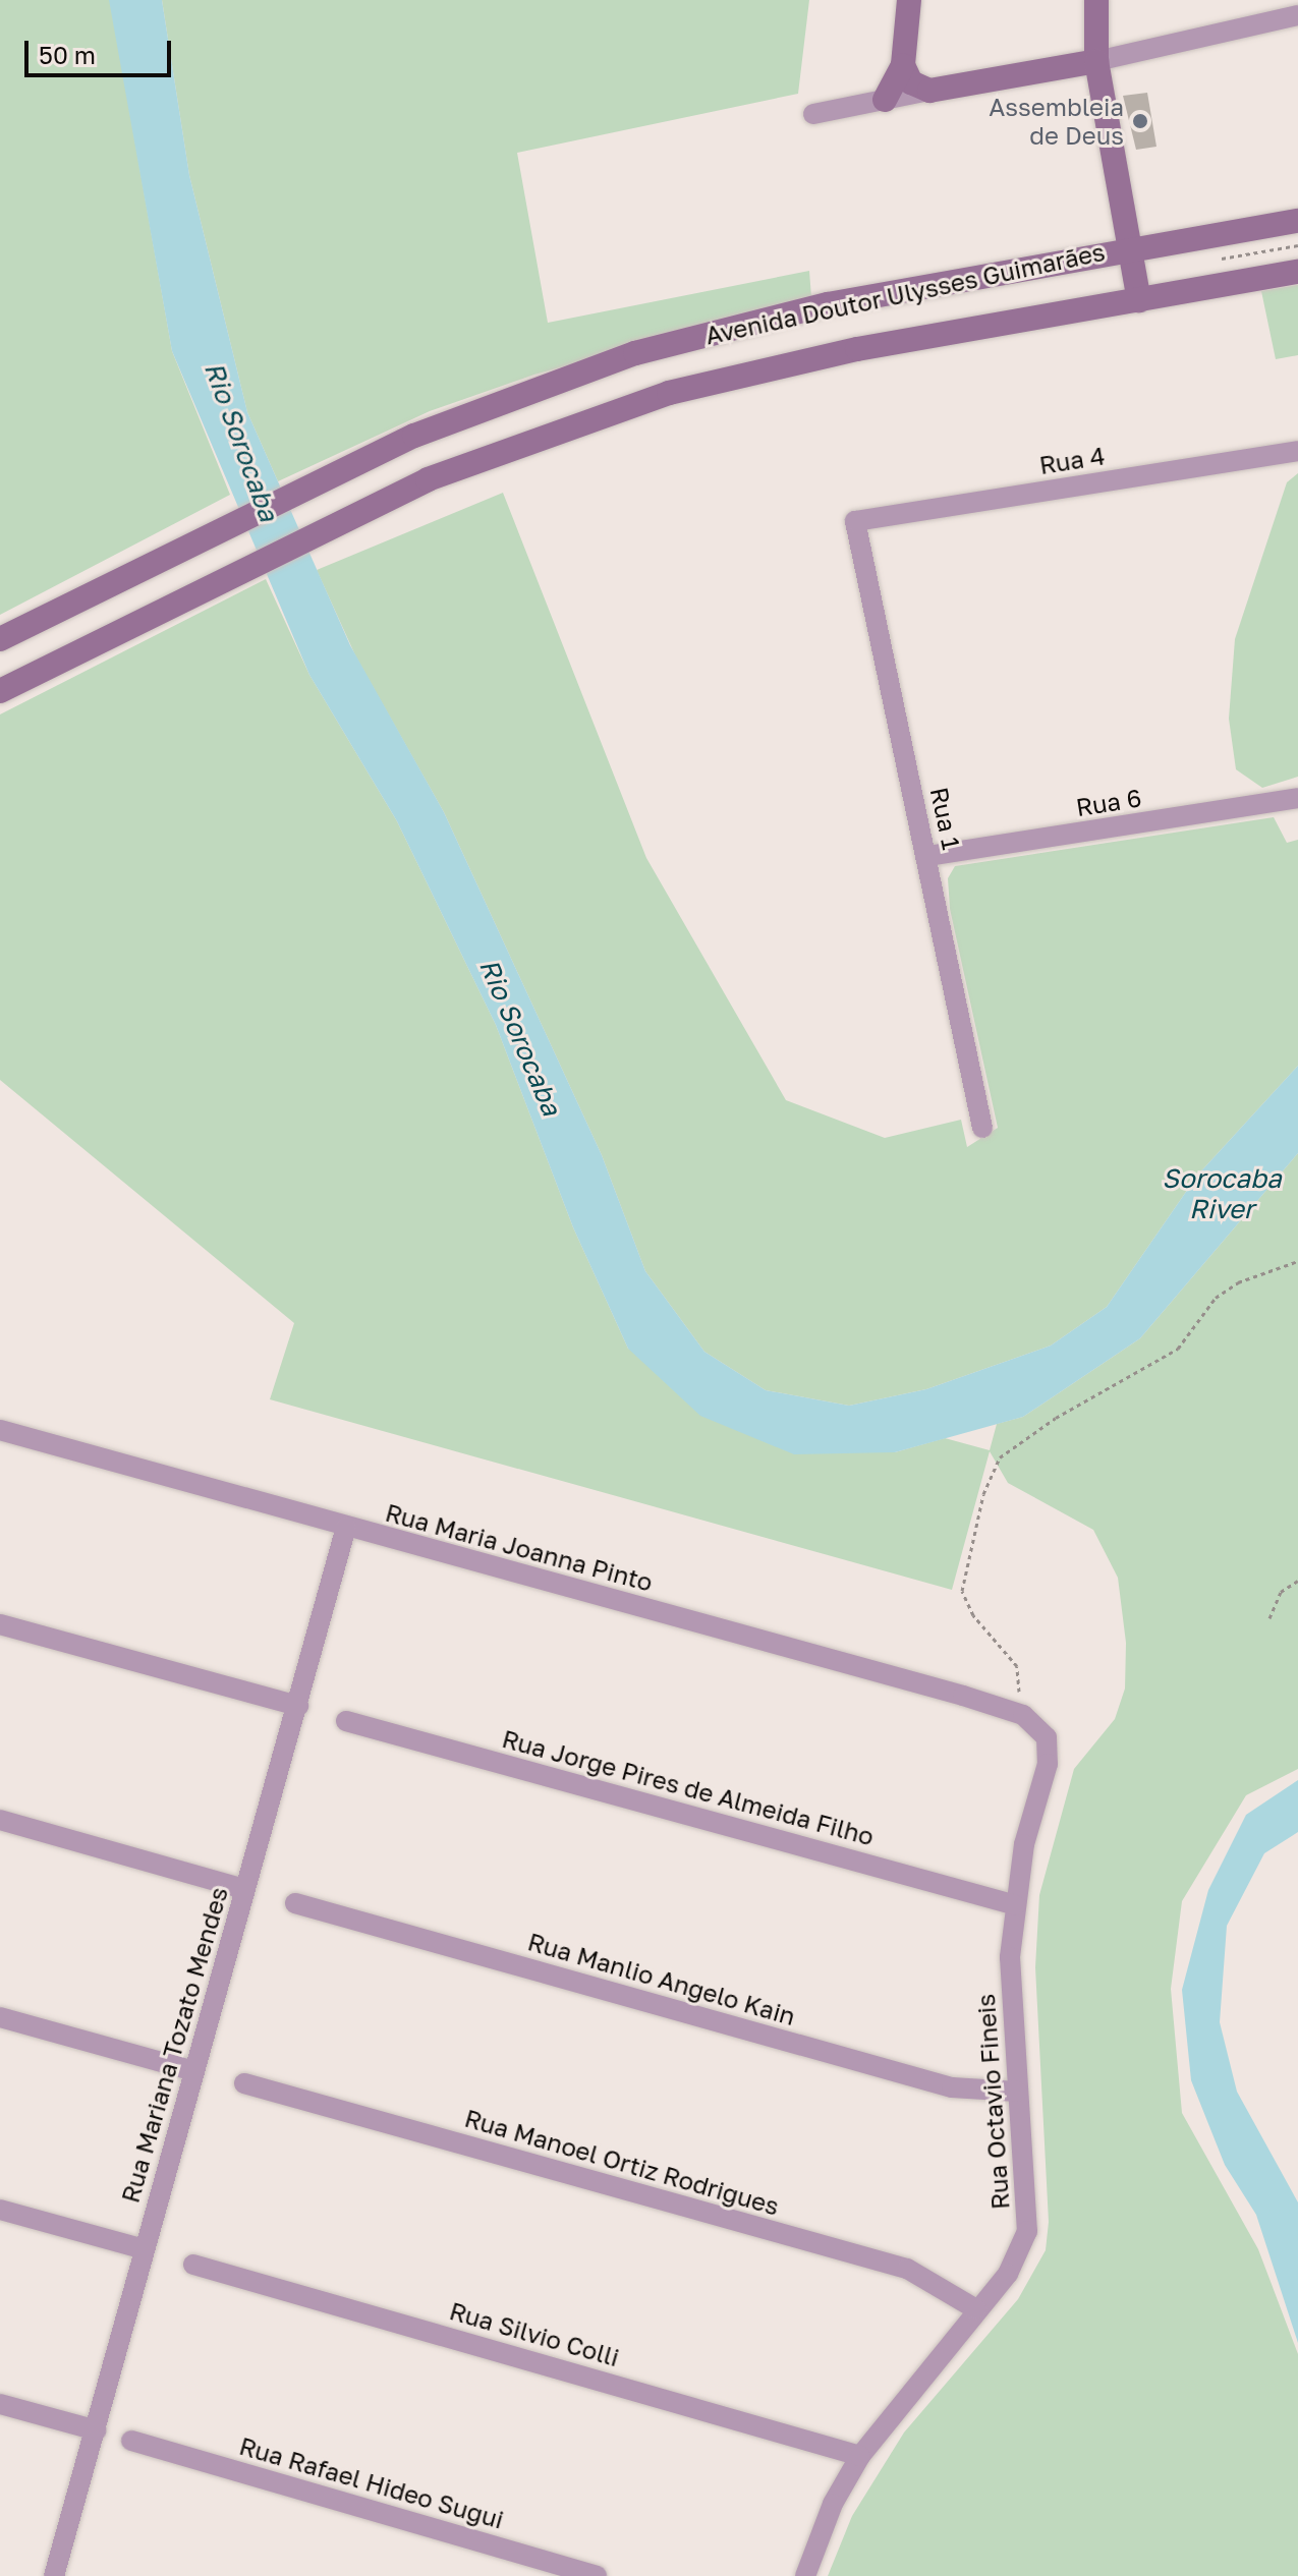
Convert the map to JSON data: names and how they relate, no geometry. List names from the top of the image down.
{
  "streets": {
    "main road": ["Avenida Doutor Ulysses Guimarães"],
    "street": [
      "Rua 4",
      "Rua 6",
      "Rua 1",
      "Rua Maria Joanna Pinto",
      "Rua Jorge Pires de Almeida Filho",
      "Rua Manlio Angelo Kain",
      "Rua Mariana Tozato Mendes",
      "Rua Octavio Fineis",
      "Rua Manoel Ortiz Rodrigues",
      "Rua Silvio Colli",
      "Rua Rafael Hideo Sugui"
    ]
  },
  "crossings": [
    ["Rua 4", "Rua 1"],
    ["Rua 6", "Rua 1"],
    ["Rua Maria Joanna Pinto", "Rua Mariana Tozato Mendes"],
    ["Rua Maria Joanna Pinto", "Rua Octavio Fineis"],
    ["Rua Jorge Pires de Almeida Filho", "Rua Octavio Fineis"],
    ["Rua Manlio Angelo Kain", "Rua Octavio Fineis"],
    ["Rua Octavio Fineis", "Rua Manoel Ortiz Rodrigues"],
    ["Rua Octavio Fineis", "Rua Silvio Colli"]
  ],
  "water": ["Rio Sorocaba", "Sorocaba River"],
  "places": ["Assembleia de Deus"],
  "scale_bar": "50 m"
}
